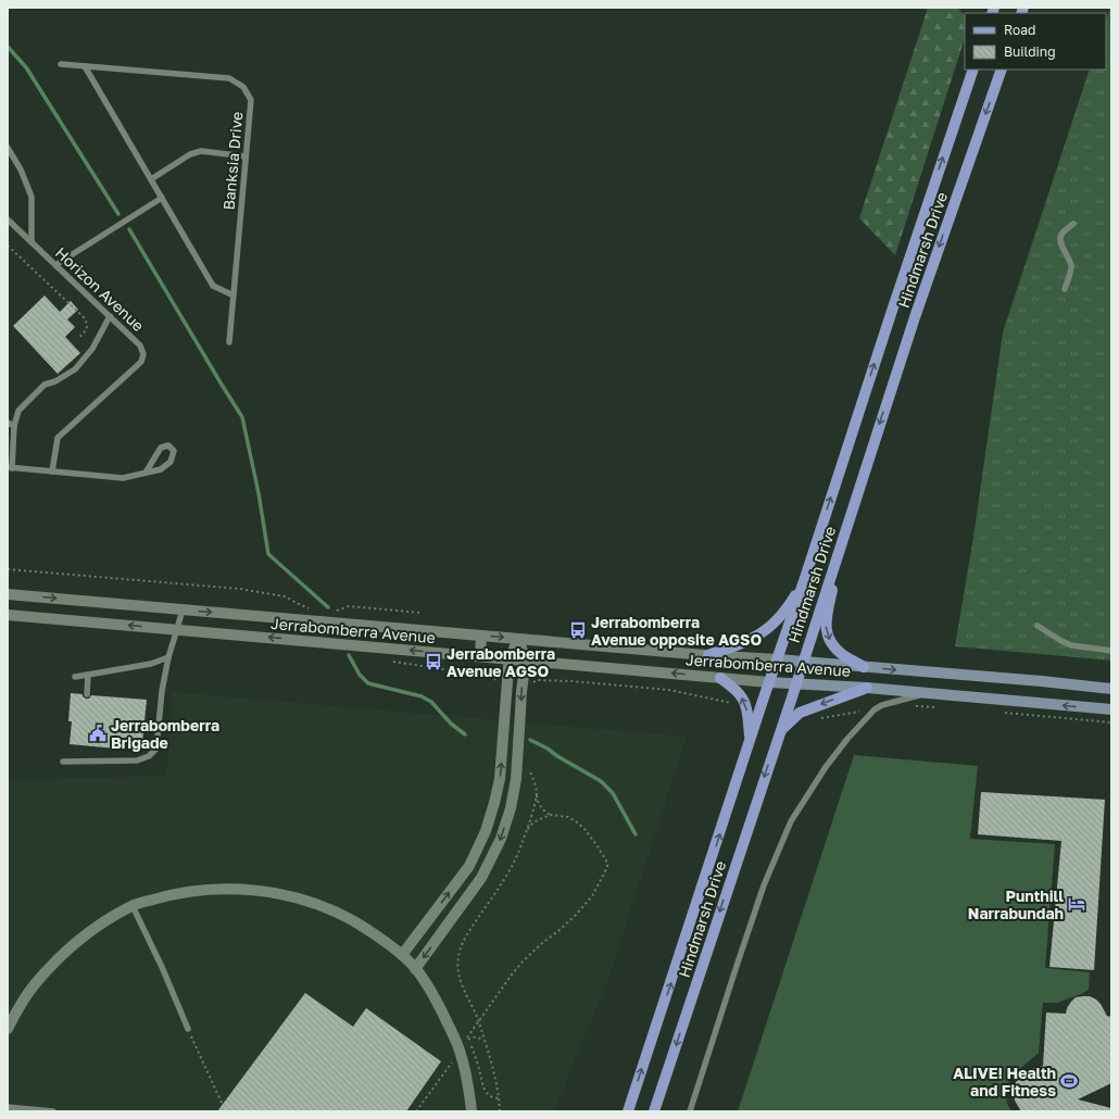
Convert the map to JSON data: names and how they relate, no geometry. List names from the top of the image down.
{
  "streets": {
    "main road": ["Hindmarsh Drive", "Jerrabomberra Avenue"],
    "lane": ["Banksia Drive", "Horizon Avenue"]
  },
  "crossings": [
    ["Hindmarsh Drive", "Jerrabomberra Avenue"]
  ],
  "places": {
    "bus stop": ["Jerrabomberra Avenue opposite AGSO", "Jerrabomberra Avenue AGSO"],
    "public building": ["Jerrabomberra Brigade"],
    "hotel": ["Punthill Narrabundah"],
    "sports": ["ALIVE! Health and Fitness"]
  },
  "legend": ["Road", "Building"]
}
